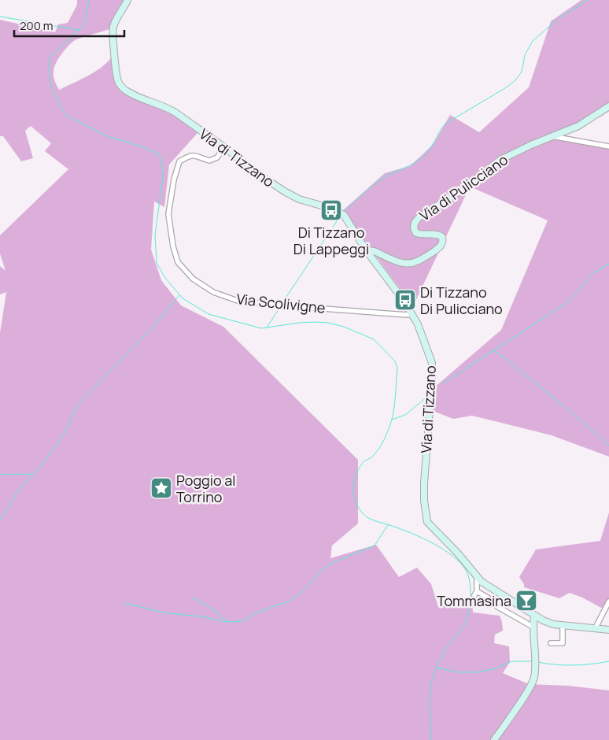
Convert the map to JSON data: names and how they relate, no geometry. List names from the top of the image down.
{
  "streets": {
    "main road": ["Via di Tizzano", "Via di Pulicciano"],
    "street": ["Via Scolivigne"]
  },
  "crossings": [
    ["Via di Tizzano", "Via di Pulicciano"],
    ["Via di Tizzano", "Via Scolivigne"]
  ],
  "places": {
    "bus stop": ["Di Tizzano Di Lappeggi", "Di Tizzano Di Pulicciano"],
    "place": ["Poggio al Torrino"],
    "bar": ["Tommasina"]
  },
  "scale_bar": "200 m"
}
